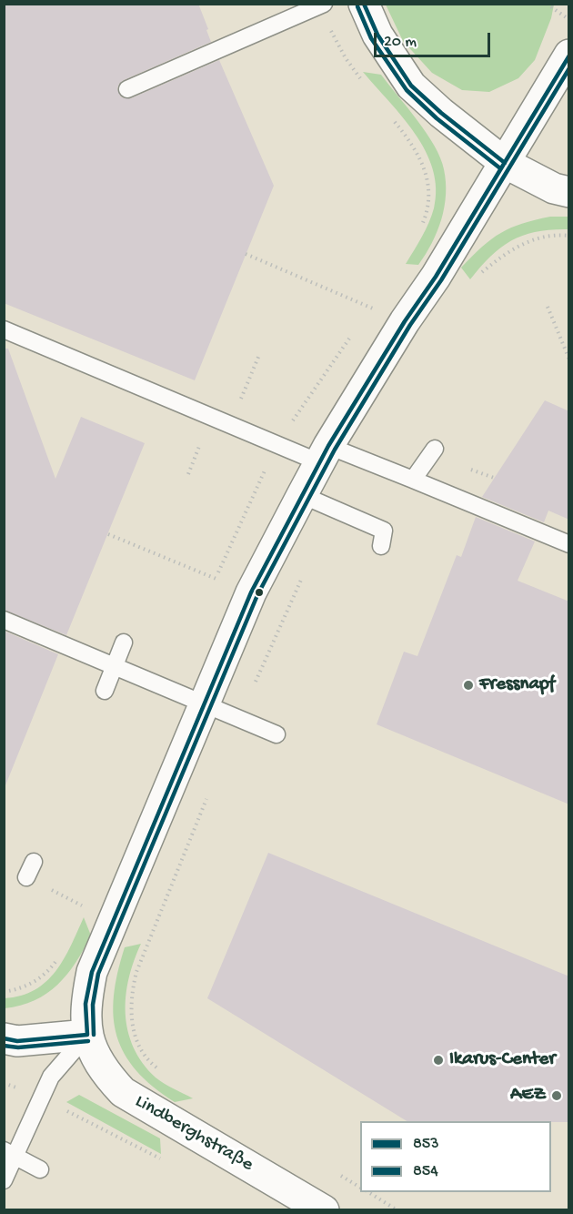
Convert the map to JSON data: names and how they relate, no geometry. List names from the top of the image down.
{
  "streets": {
    "street": ["Lindberghstraße"]
  },
  "places": ["Fressnapf", "Ikarus-Center", "AEZ"],
  "lines": ["transit line 853", "transit line 854"],
  "legend": ["853", "854"],
  "scale_bar": "20 m"
}
